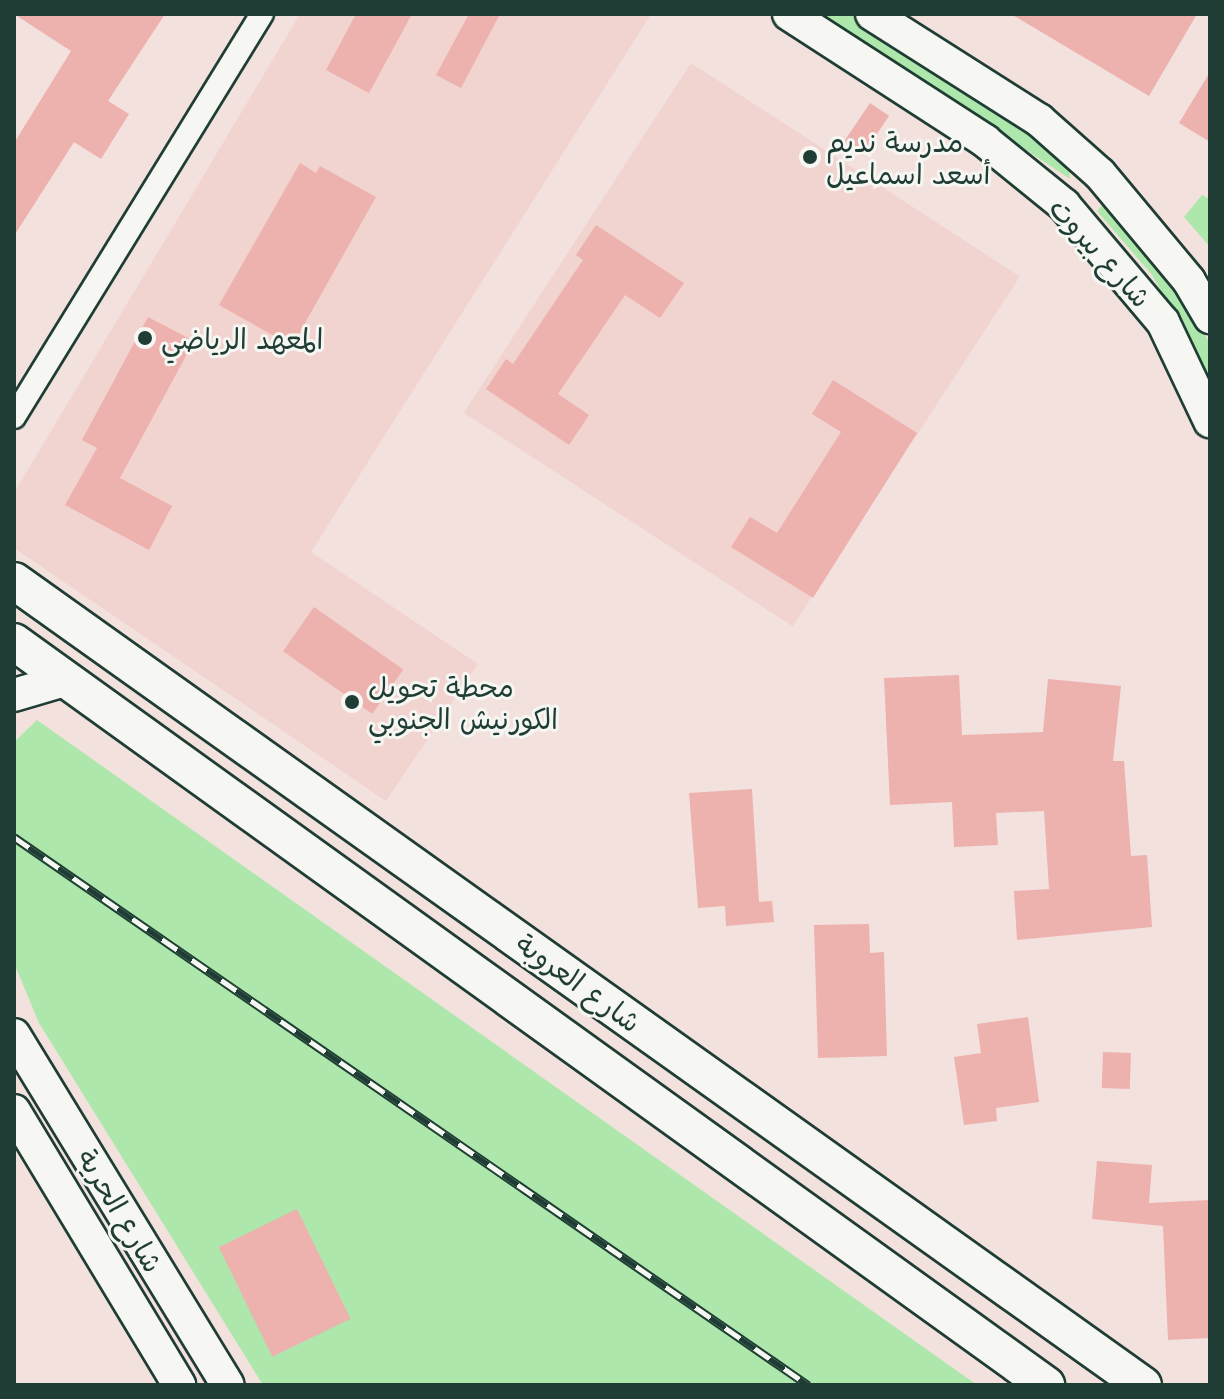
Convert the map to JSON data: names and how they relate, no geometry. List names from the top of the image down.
{
  "streets": {
    "main road": ["شارع بيروت", "شارع العروبة", "شارع الحرية"]
  },
  "places": ["مدرسة نديم أسعد اسماعيل", "المعهد الرياضي", "محطة تحويل الكورنيش الجنوبي"]
}
